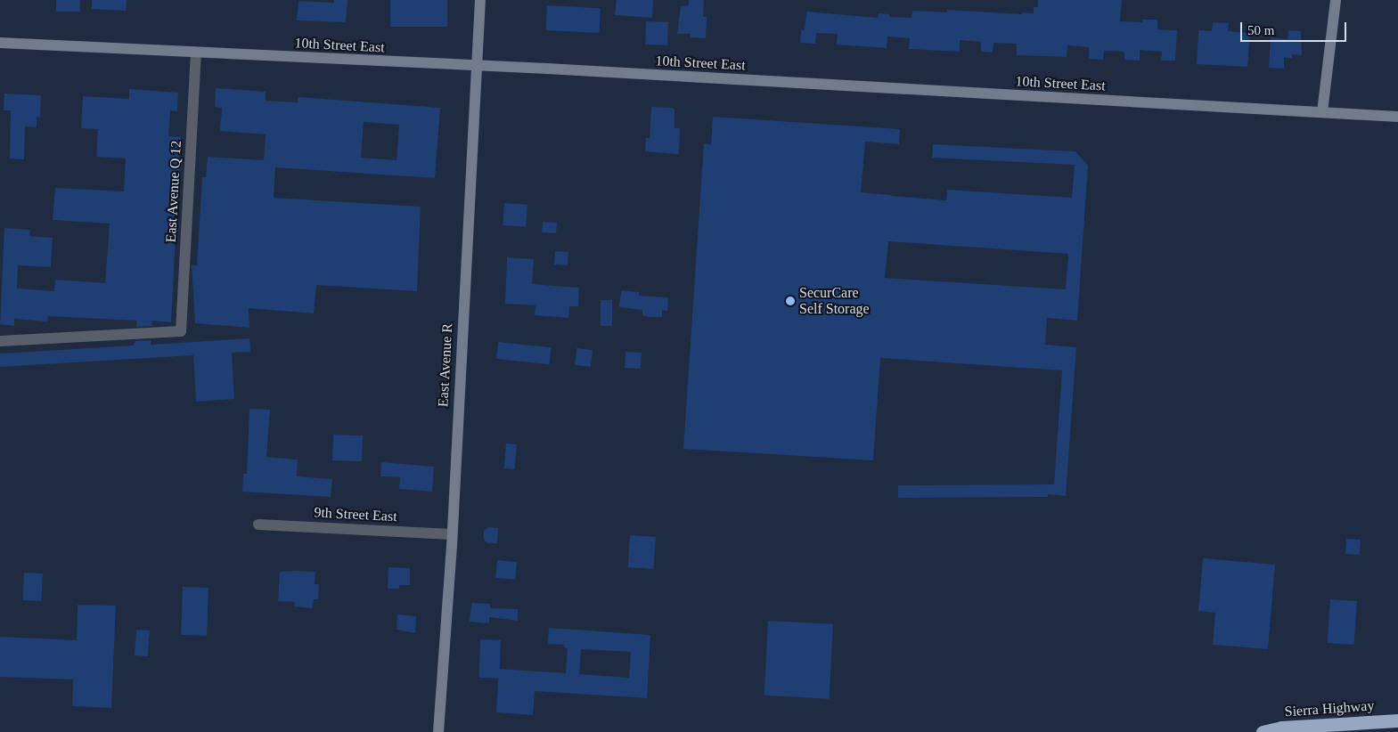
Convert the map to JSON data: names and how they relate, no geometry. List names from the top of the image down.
{
  "streets": {
    "highway": ["Sierra Highway"],
    "main road": ["10th Street East", "East Avenue R"],
    "street": ["East Avenue Q 12", "9th Street East"]
  },
  "crossings": [
    ["10th Street East", "East Avenue Q 12"],
    ["10th Street East", "East Avenue R"],
    ["East Avenue R", "9th Street East"]
  ],
  "places": ["SecurCare Self Storage"],
  "scale_bar": "50 m"
}
